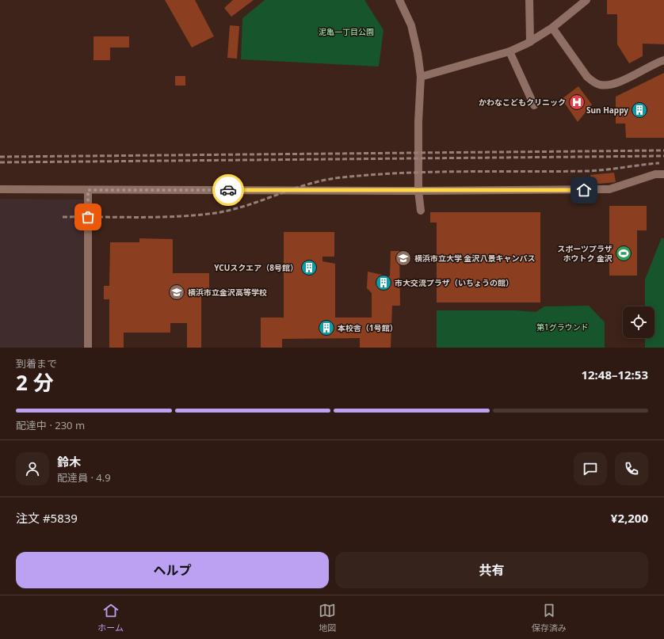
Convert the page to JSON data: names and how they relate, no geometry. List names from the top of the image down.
{
  "parks": ["泥亀一丁目公園", "第1グラウンド"],
  "places": {
    "hospital": ["かわなこどもクリニック"],
    "building": [
      "Sun Happy",
      "YCUスクエア（8号館）",
      "市大交流プラザ（いちょうの館）",
      "本校舎（1号館）"
    ],
    "sports": ["スポーツプラザ ホウトク 金沢"],
    "school or university": ["横浜市立大学 金沢八景キャンパス", "横浜市立金沢高等学校"]
  },
  "page": {
    "heading": ["2 分", "到着まで", "12:48–12:53"],
    "panel": [
      "鈴木",
      "配達員 · 4.9",
      "注文 #5839",
      "¥2,200"
    ],
    "bar": "配達中 · 230 m",
    "buttons": ["ヘルプ", "共有"],
    "tabs": ["ホーム", "地図", "保存済み"]
  }
}
